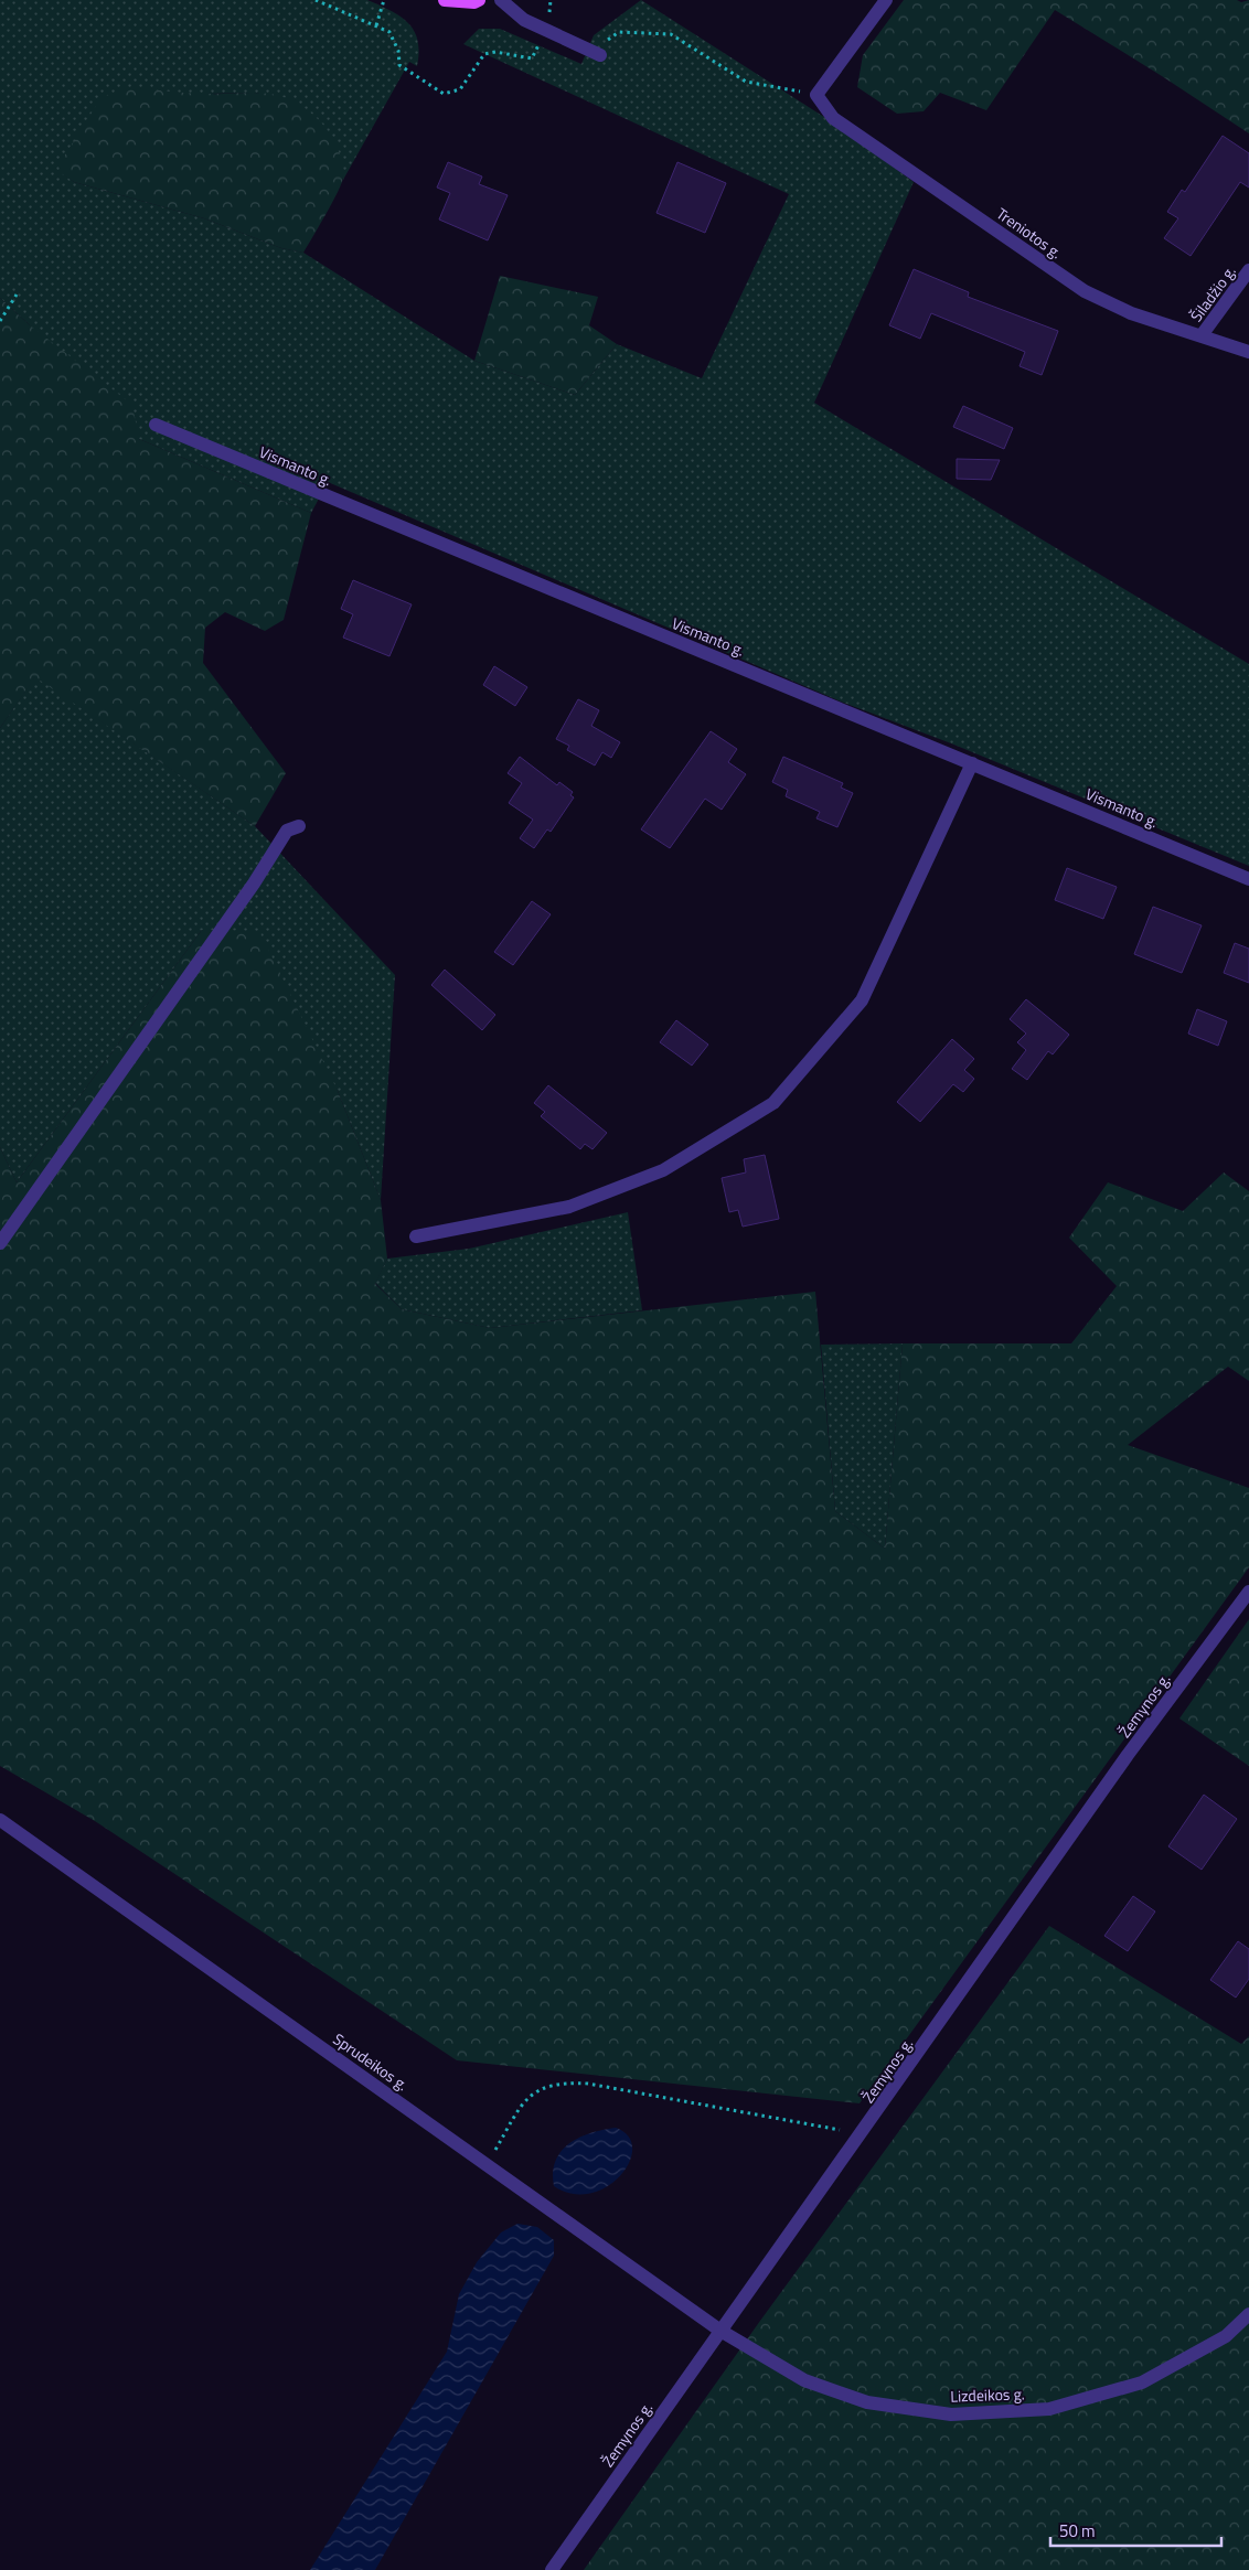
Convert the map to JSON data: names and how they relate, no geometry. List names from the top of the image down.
{
  "streets": {
    "street": [
      "Treniotos g.",
      "Šiladžio g.",
      "Vismanto g.",
      "Žemynos g.",
      "Sprudeikos g.",
      "Lizdeikos g."
    ]
  },
  "crossings": [
    ["Treniotos g.", "Šiladžio g."],
    ["Žemynos g.", "Sprudeikos g."],
    ["Žemynos g.", "Lizdeikos g."],
    ["Sprudeikos g.", "Lizdeikos g."]
  ],
  "scale_bar": "50 m"
}
